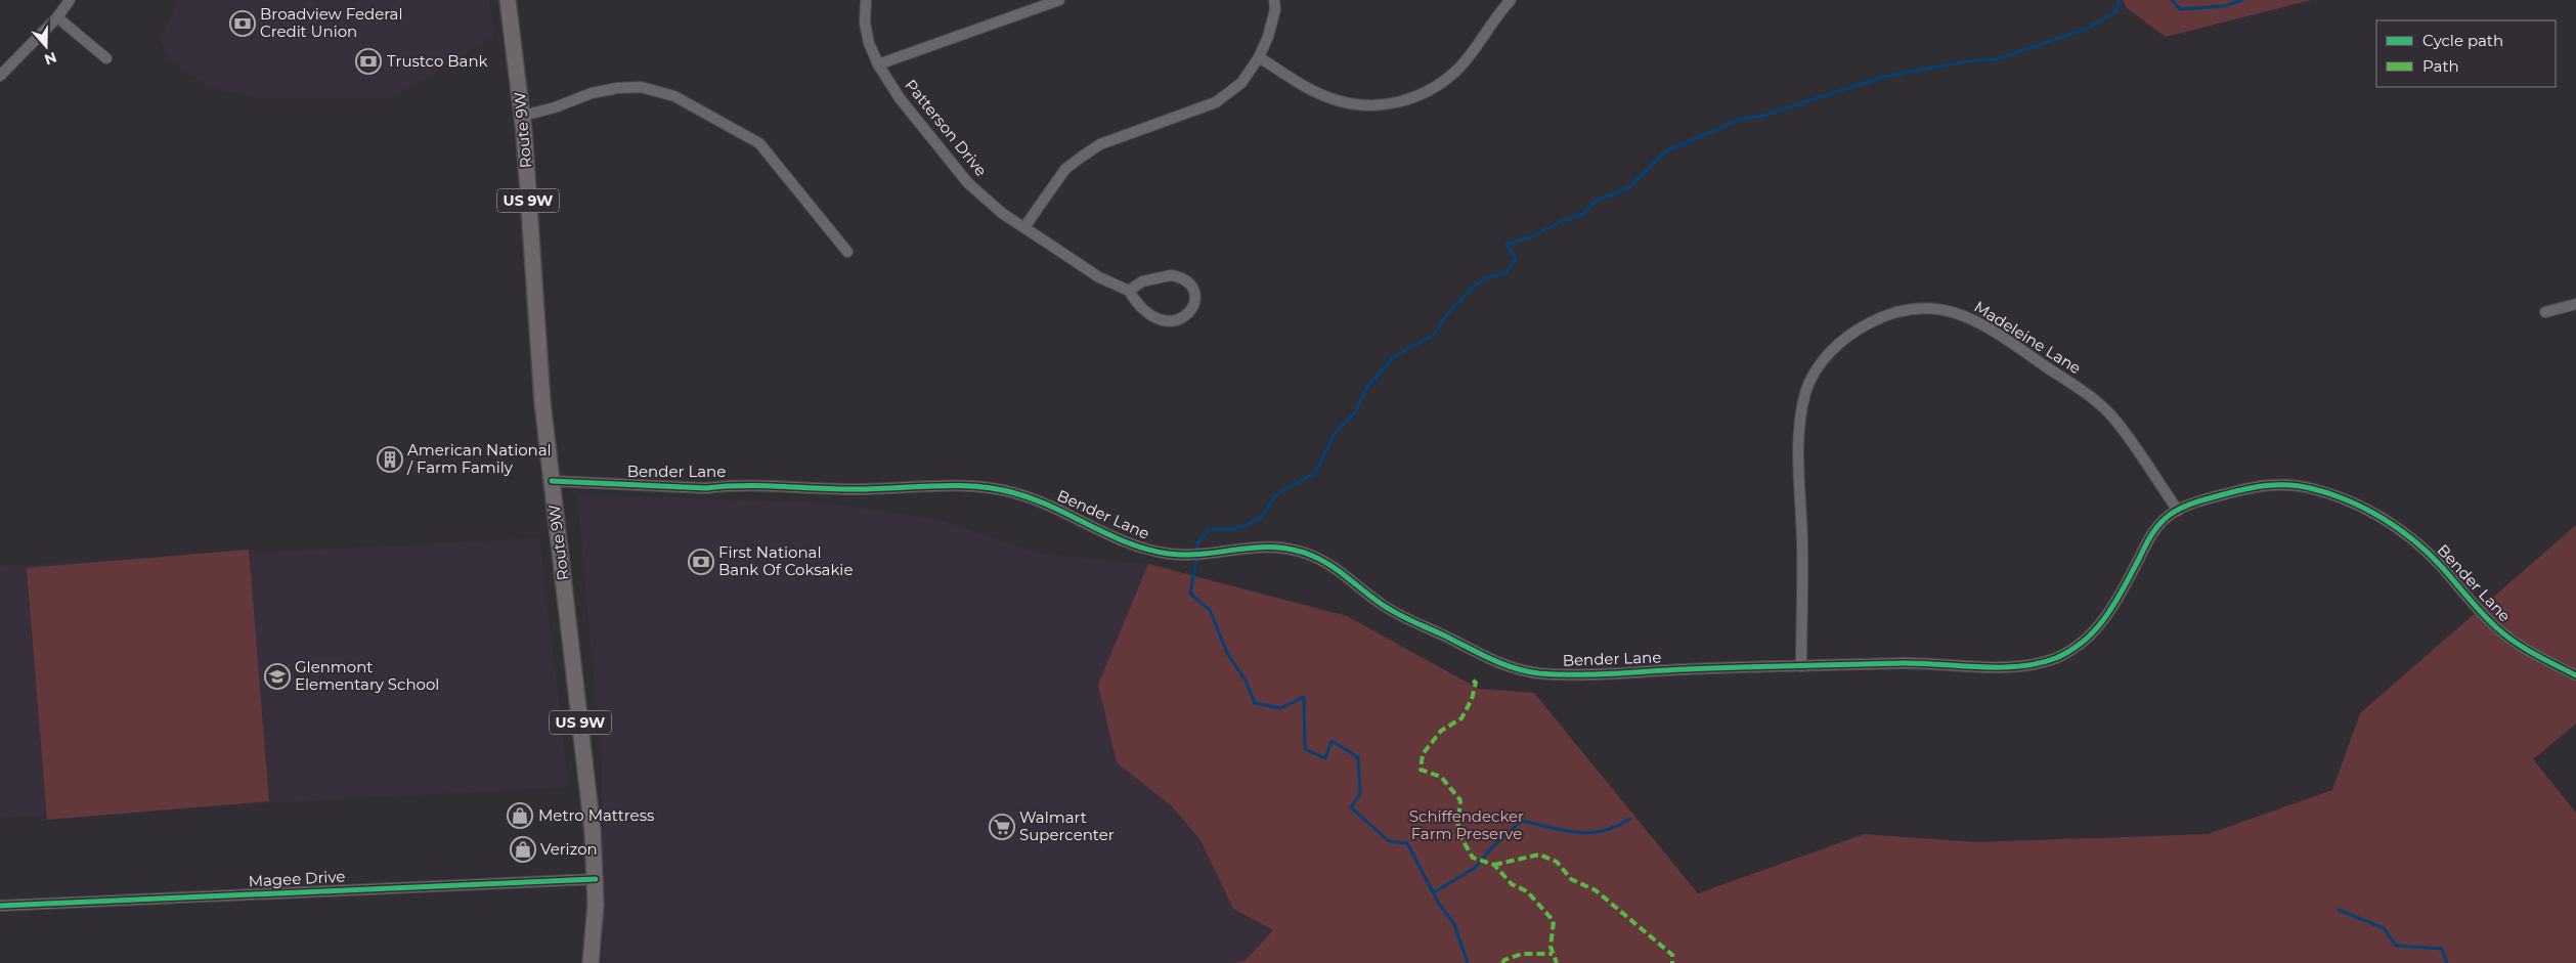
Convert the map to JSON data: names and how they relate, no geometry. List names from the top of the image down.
{
  "streets": {
    "main road": ["Route 9W", "US 9W"],
    "street": [
      "Patterson Drive",
      "Madeleine Lane",
      "Bender Lane",
      "Magee Drive"
    ]
  },
  "crossings": [
    ["Route 9W", "Bender Lane"],
    ["Route 9W", "Magee Drive"],
    ["Madeleine Lane", "Bender Lane"]
  ],
  "parks": ["Schiffendecker Farm Preserve"],
  "places": {
    "bank": ["Broadview Federal Credit Union", "Trustco Bank", "First National Bank Of Coksakie"],
    "building": ["American National / Farm Family"],
    "school or university": ["Glenmont Elementary School"],
    "shop": ["Metro Mattress", "Verizon"],
    "supermarket": ["Walmart Supercenter"]
  },
  "legend": ["Cycle path", "Path"],
  "north": "bottom"
}
